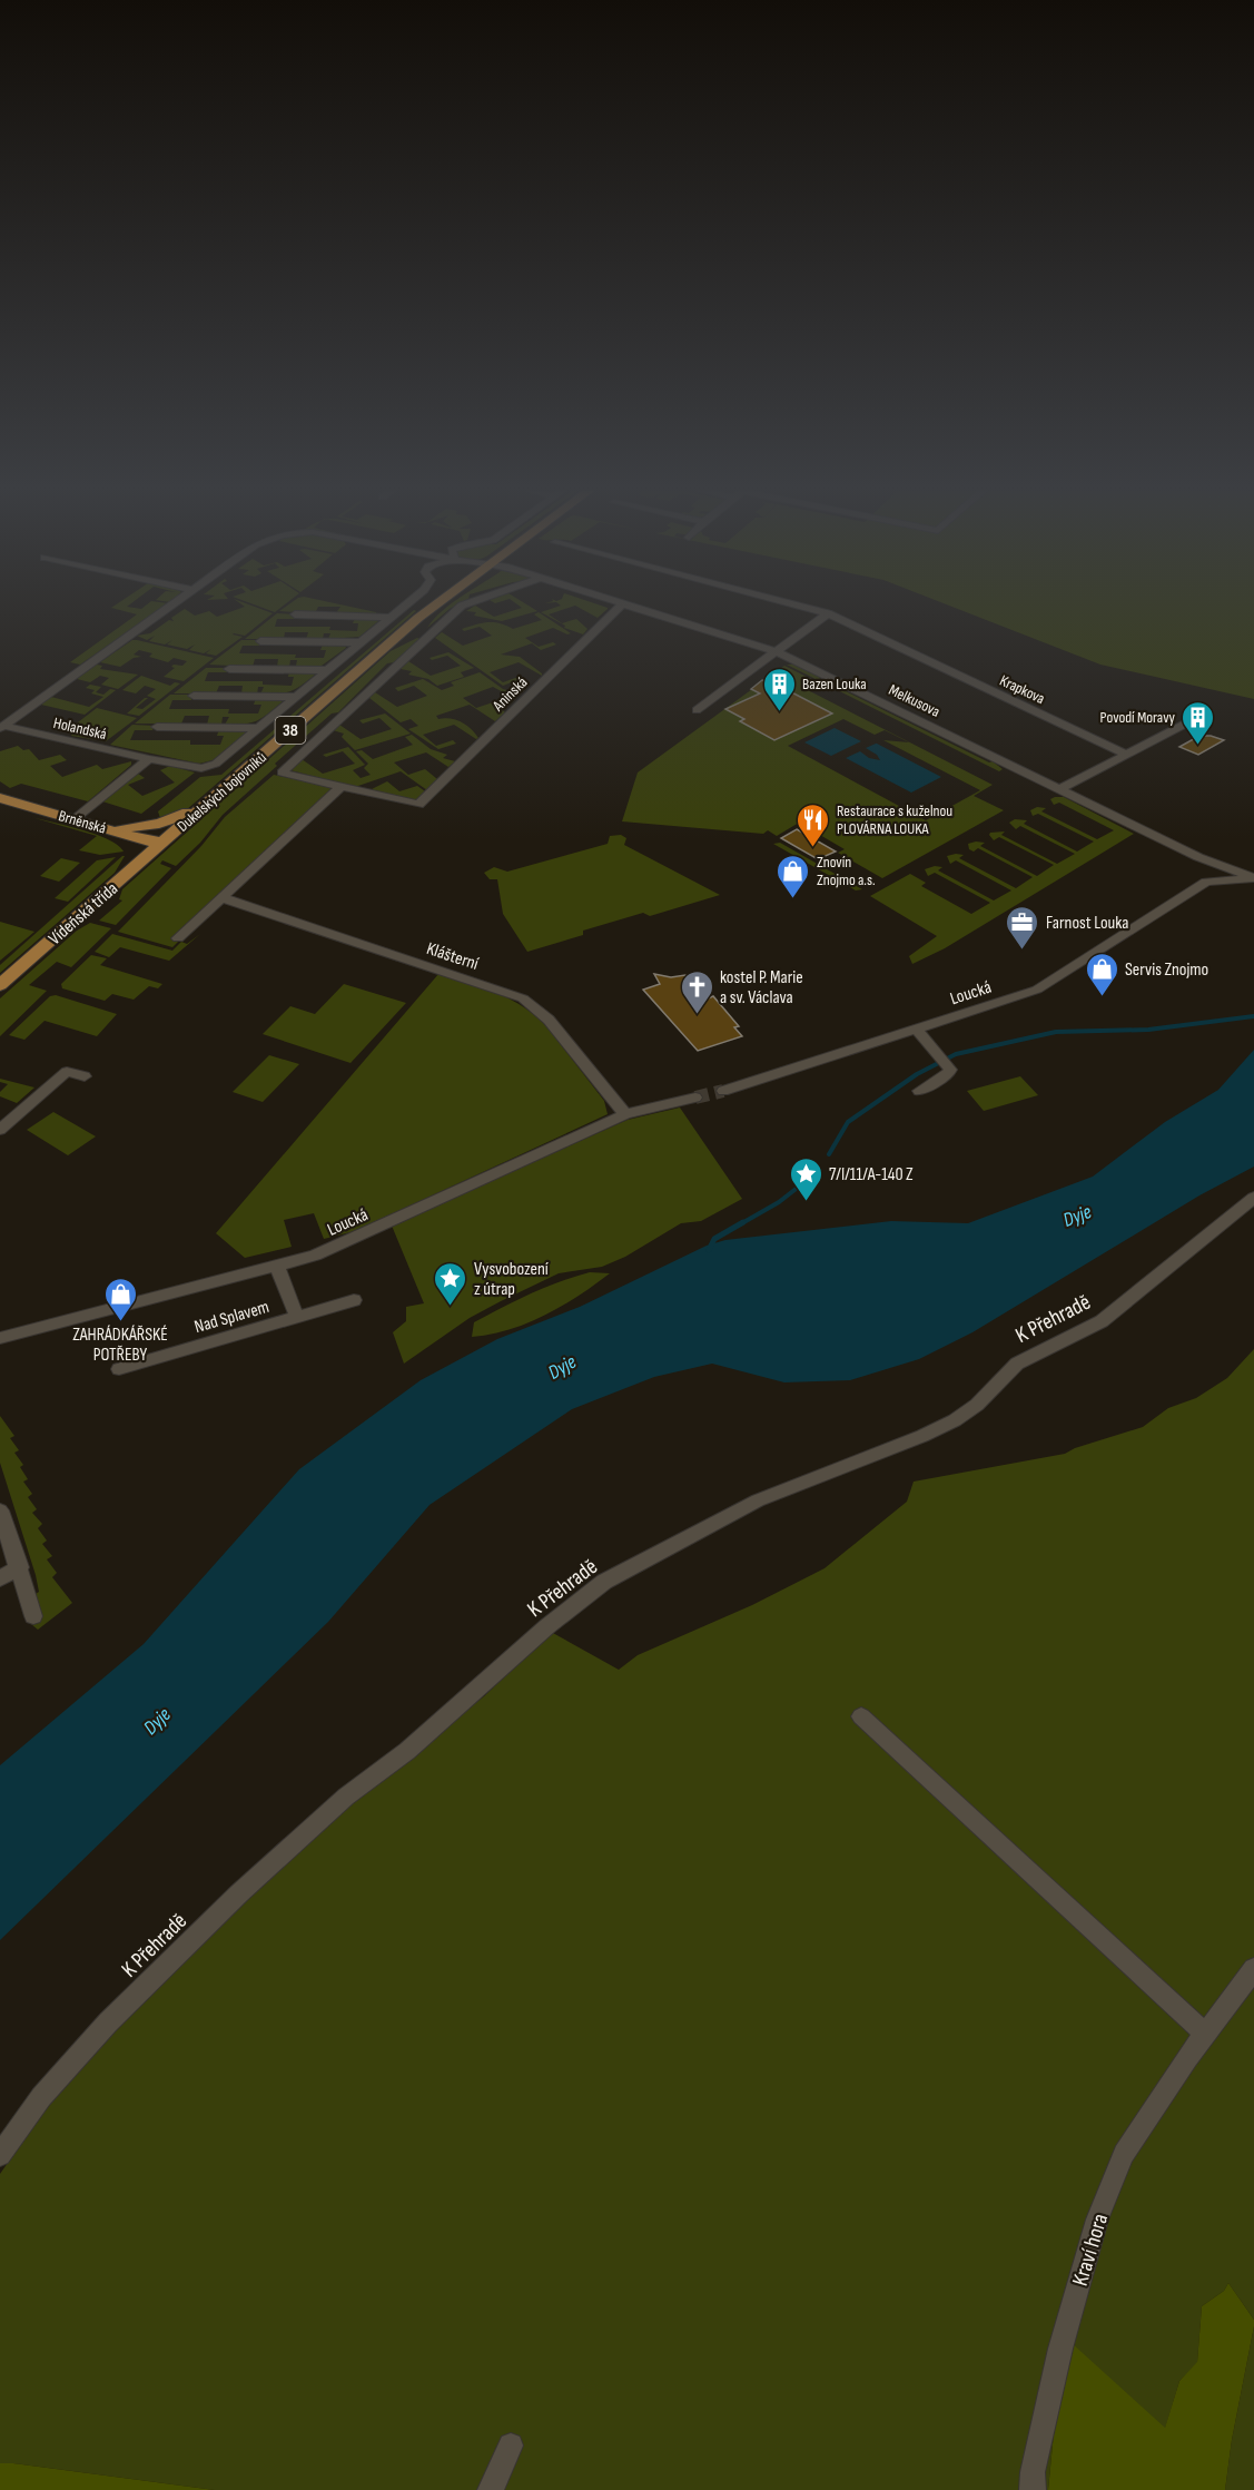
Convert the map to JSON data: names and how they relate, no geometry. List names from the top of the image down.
{
  "streets": {
    "main road": [
      "38",
      "Dukelských bojovníků",
      "Brněnská",
      "Vídeňská třída"
    ],
    "street": [
      "Krapkova",
      "Aninská",
      "Melkusova",
      "Holandská",
      "Klášterní",
      "Loucká",
      "Nad Splavem",
      "K Přehradě",
      "Kraví hora"
    ]
  },
  "crossings": [
    ["Aninská", "Dukelských bojovníků"],
    ["Melkusova", "Loucká"],
    ["Holandská", "Dukelských bojovníků"],
    ["Dukelských bojovníků", "Brněnská"],
    ["Dukelských bojovníků", "Vídeňská třída"],
    ["Brněnská", "Vídeňská třída"],
    ["Klášterní", "Loucká"]
  ],
  "water": ["Dyje"],
  "places": {
    "building": ["Bazen Louka", "Povodí Moravy"],
    "restaurant": ["Restaurace s kuželnou PLOVÁRNA LOUKA"],
    "shop": ["Znovín Znojmo a.s.", "Servis Znojmo", "ZAHRÁDKÁŘSKÉ POTŘEBY"],
    "office": ["Farnost Louka"],
    "church": ["kostel P. Marie a sv. Václava"],
    "place": ["7/I/11/A-140 Z", "Vysvobození z útrap"]
  }
}
